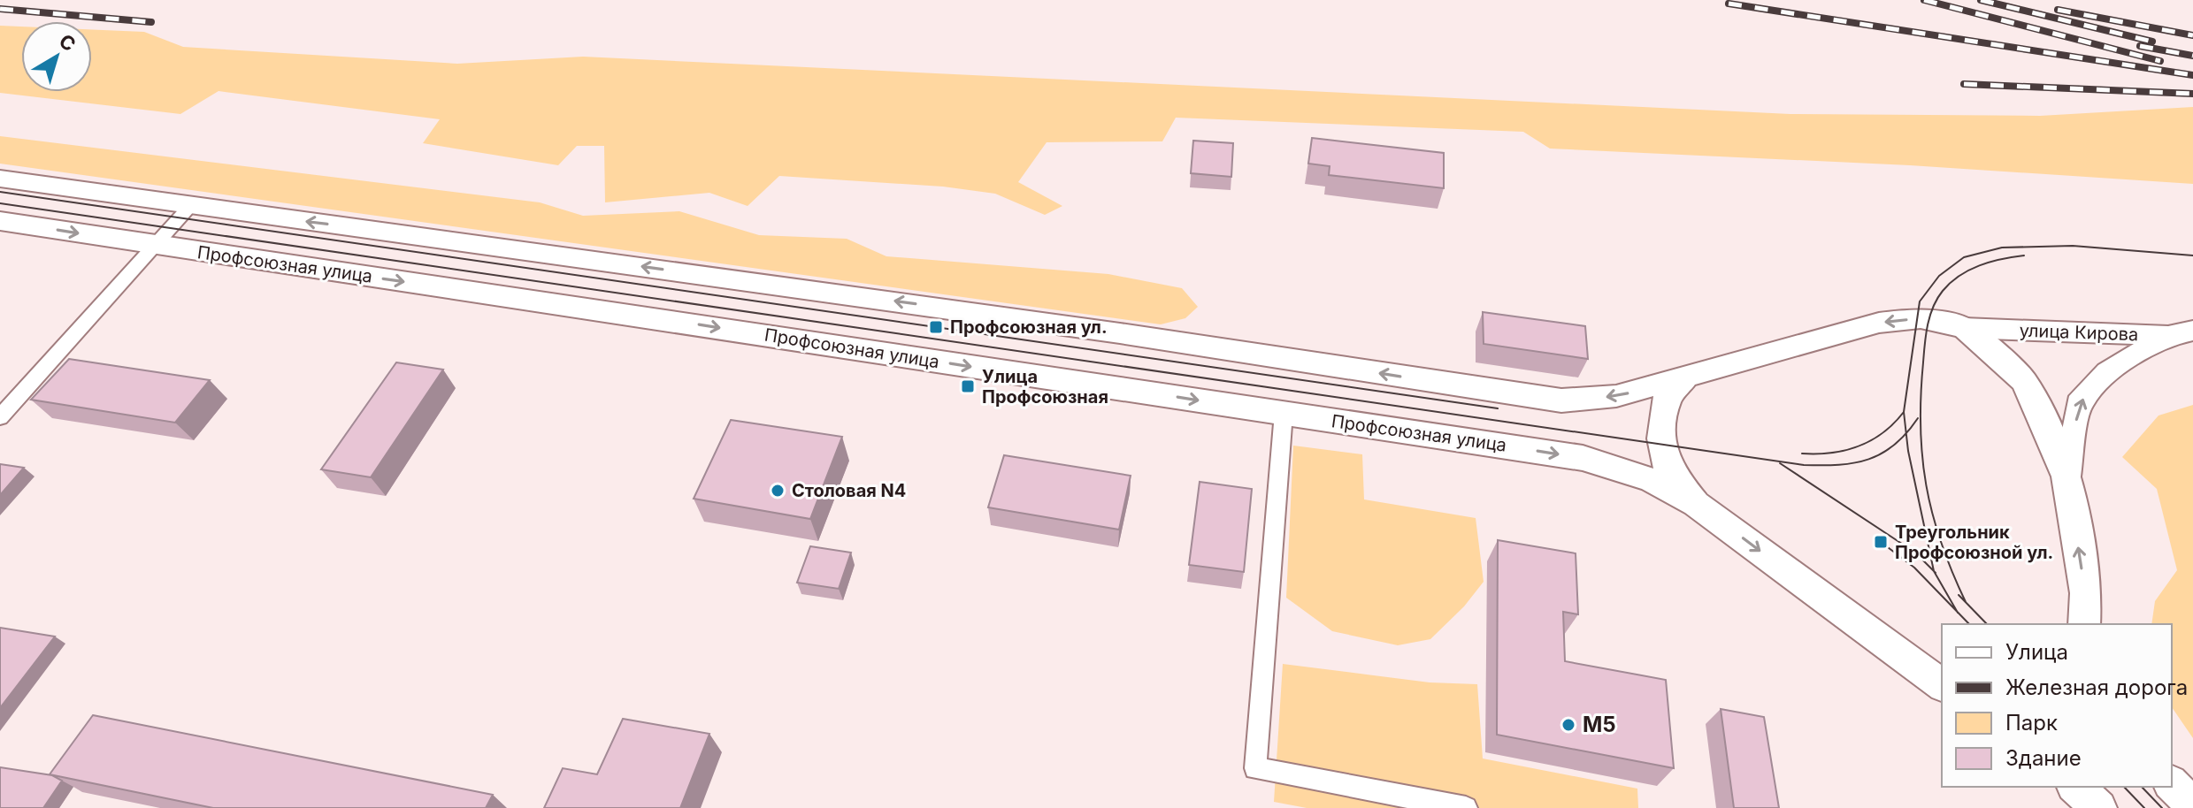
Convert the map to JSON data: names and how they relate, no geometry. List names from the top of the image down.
{
  "streets": {
    "main road": ["Профсоюзная улица", "улица Кирова"]
  },
  "places": {
    "transit": ["Профсоюзная ул.", "Улица Профсоюзная", "Треугольник Профсоюзной ул."],
    "other": ["Столовая N4", "М5"]
  },
  "legend": [
    "Улица",
    "Железная дорога",
    "Парк",
    "Здание"
  ],
  "north": "top right"
}
